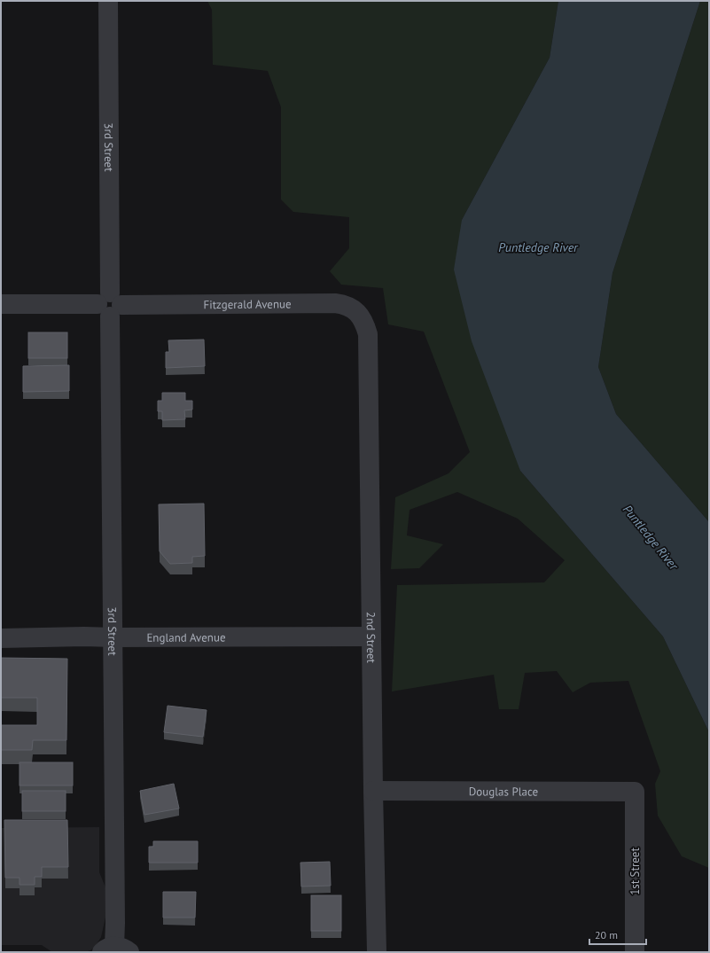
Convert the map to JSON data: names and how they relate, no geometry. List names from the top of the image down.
{
  "streets": {
    "street": [
      "3rd Street",
      "Fitzgerald Avenue",
      "England Avenue",
      "2nd Street",
      "Douglas Place",
      "1st Street"
    ]
  },
  "crossings": [
    ["3rd Street", "Fitzgerald Avenue"],
    ["3rd Street", "England Avenue"],
    ["Fitzgerald Avenue", "2nd Street"],
    ["England Avenue", "2nd Street"],
    ["2nd Street", "Douglas Place"],
    ["Douglas Place", "1st Street"]
  ],
  "water": ["Puntledge River"],
  "scale_bar": "20 m"
}
